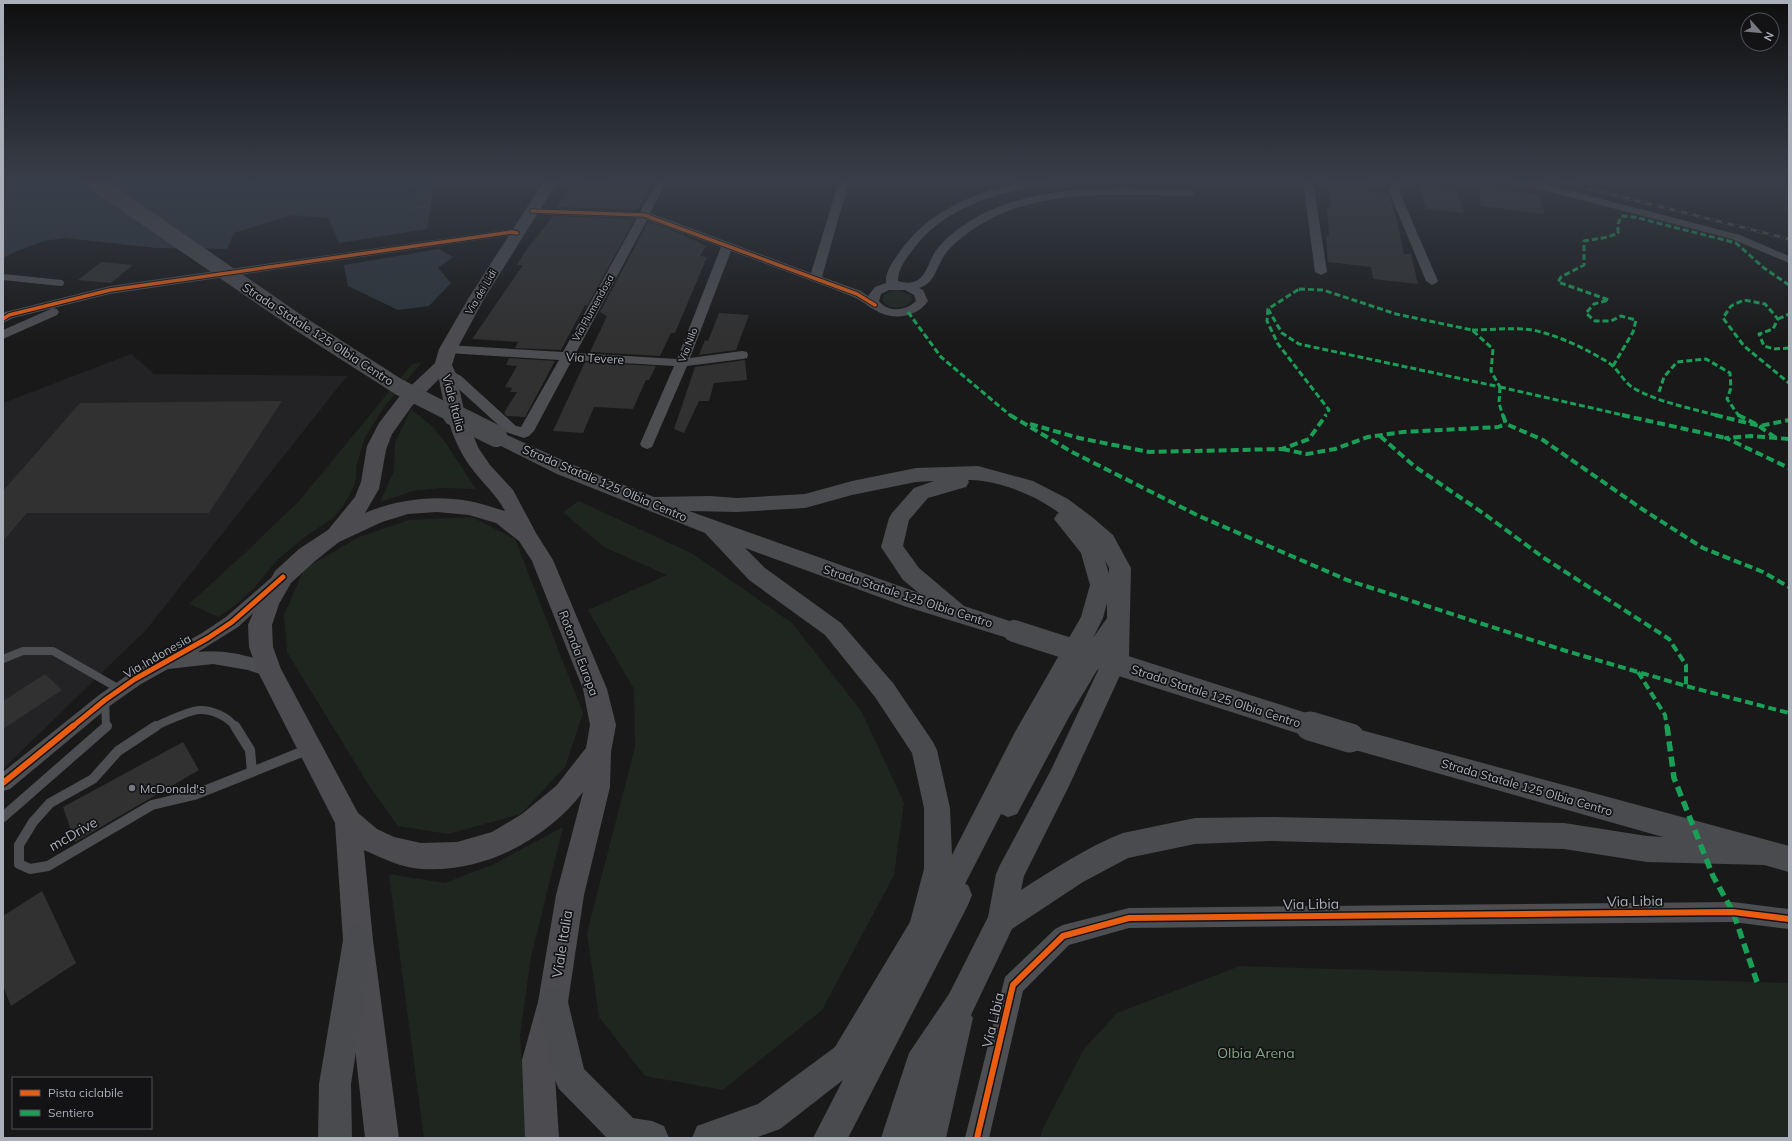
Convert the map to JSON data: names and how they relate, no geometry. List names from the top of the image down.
{
  "streets": {
    "main road": [
      "Via dei Lidi",
      "Strada Statale 125 Olbia Centro",
      "Viale Italia",
      "Rotonda Europa"
    ],
    "street": [
      "Via Flumendosa",
      "Via Nilo",
      "Via Tevere",
      "Via Indonesia",
      "Via Libia"
    ],
    "lane": ["mcDrive"]
  },
  "crossings": [
    ["Via dei Lidi", "Via Flumendosa"],
    ["Via dei Lidi", "Via Tevere"],
    ["Via dei Lidi", "Viale Italia"],
    ["Via Flumendosa", "Via Tevere"],
    ["Via Flumendosa", "Viale Italia"],
    ["Via Nilo", "Via Tevere"],
    ["Via Tevere", "Viale Italia"],
    ["Viale Italia", "Rotonda Europa"],
    ["Rotonda Europa", "Via Indonesia"]
  ],
  "parks": ["Olbia Arena"],
  "places": ["McDonald's"],
  "legend": ["Pista ciclabile", "Sentiero"],
  "north": "bottom right"
}
